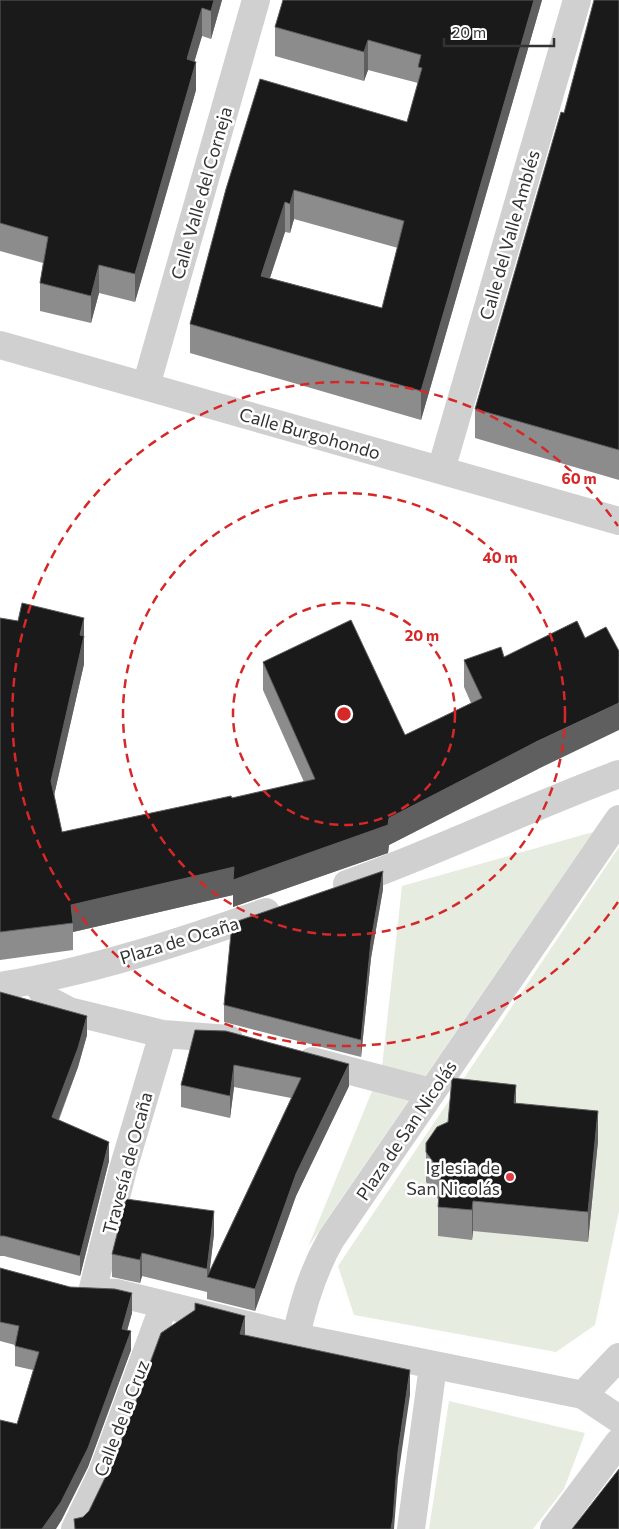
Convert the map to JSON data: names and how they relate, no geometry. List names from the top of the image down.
{
  "streets": {
    "street": [
      "Calle Valle del Corneja",
      "Calle del Valle Amblés",
      "Calle Burgohondo",
      "Plaza de Ocaña",
      "Plaza de San Nicolás",
      "Travesía de Ocaña",
      "Calle de la Cruz"
    ]
  },
  "crossings": [
    ["Calle Valle del Corneja", "Calle Burgohondo"],
    ["Calle del Valle Amblés", "Calle Burgohondo"]
  ],
  "places": ["Iglesia de San Nicolás"],
  "scale_bar": "20 m",
  "rings": ["60 m", "40 m", "20 m"]
}
